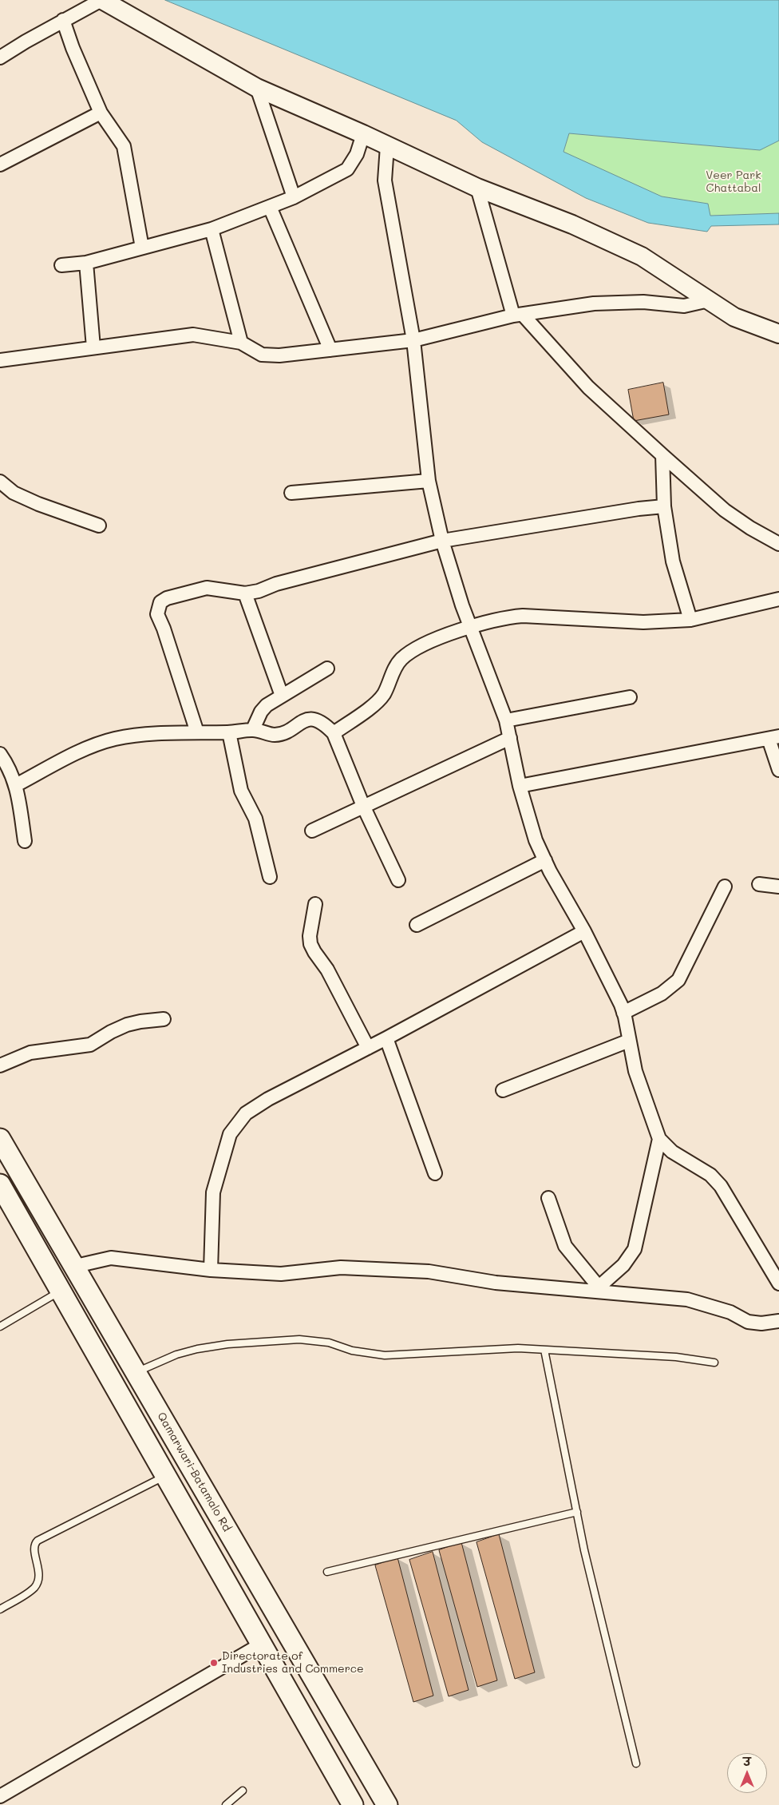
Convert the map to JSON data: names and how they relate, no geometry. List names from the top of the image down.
{
  "streets": {
    "main road": ["Qamarwari-Batamalo Rd"]
  },
  "parks": ["Veer Park Chattabal"],
  "places": ["Directorate of Industries and Commerce"],
  "north": "top"
}
